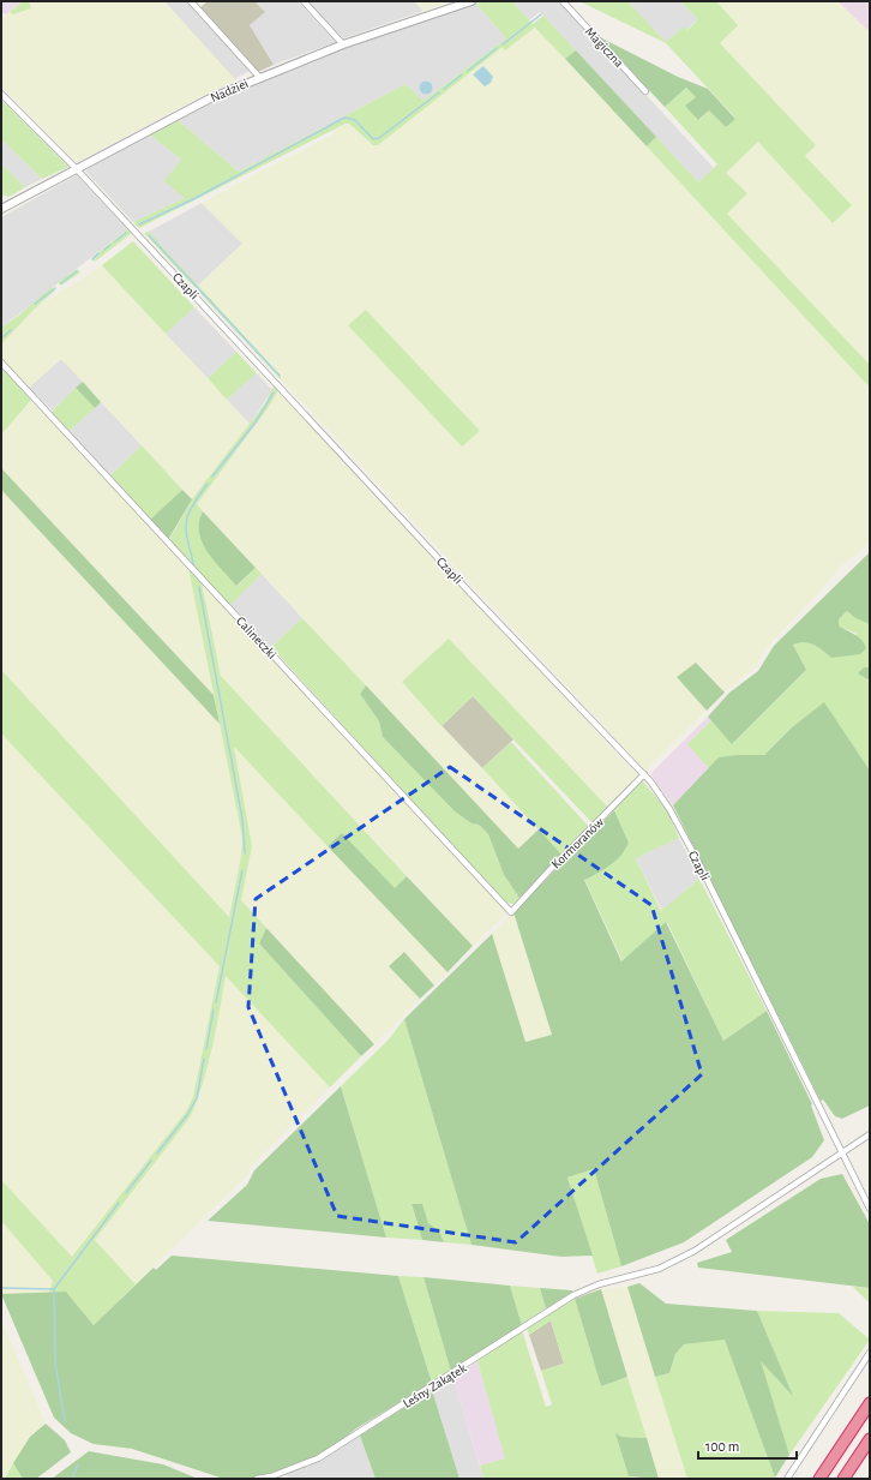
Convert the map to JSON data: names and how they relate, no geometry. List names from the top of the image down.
{
  "streets": {
    "street": [
      "Magiczna",
      "Nadziei",
      "Czapli",
      "Calineczki",
      "Kormoranów",
      "Leśny Zakątek"
    ]
  },
  "crossings": [
    ["Nadziei", "Czapli"],
    ["Czapli", "Kormoranów"],
    ["Czapli", "Leśny Zakątek"],
    ["Calineczki", "Kormoranów"]
  ],
  "scale_bar": "100 m"
}
